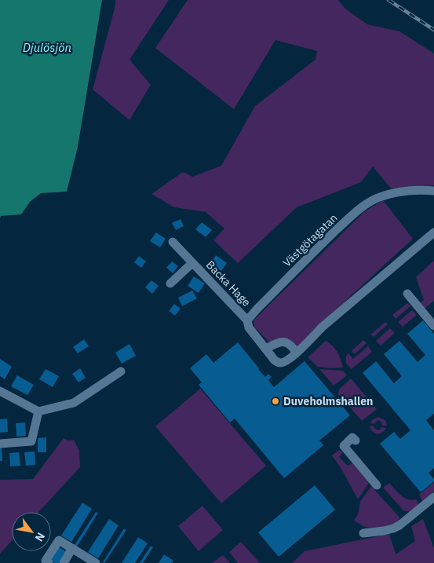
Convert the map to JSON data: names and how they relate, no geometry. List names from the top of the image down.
{
  "streets": {
    "street": ["Västgötagatan", "Backa Hage"]
  },
  "crossings": [
    ["Västgötagatan", "Backa Hage"]
  ],
  "water": ["Djulösjön"],
  "places": ["Duveholmshallen"],
  "north": "bottom right"
}
